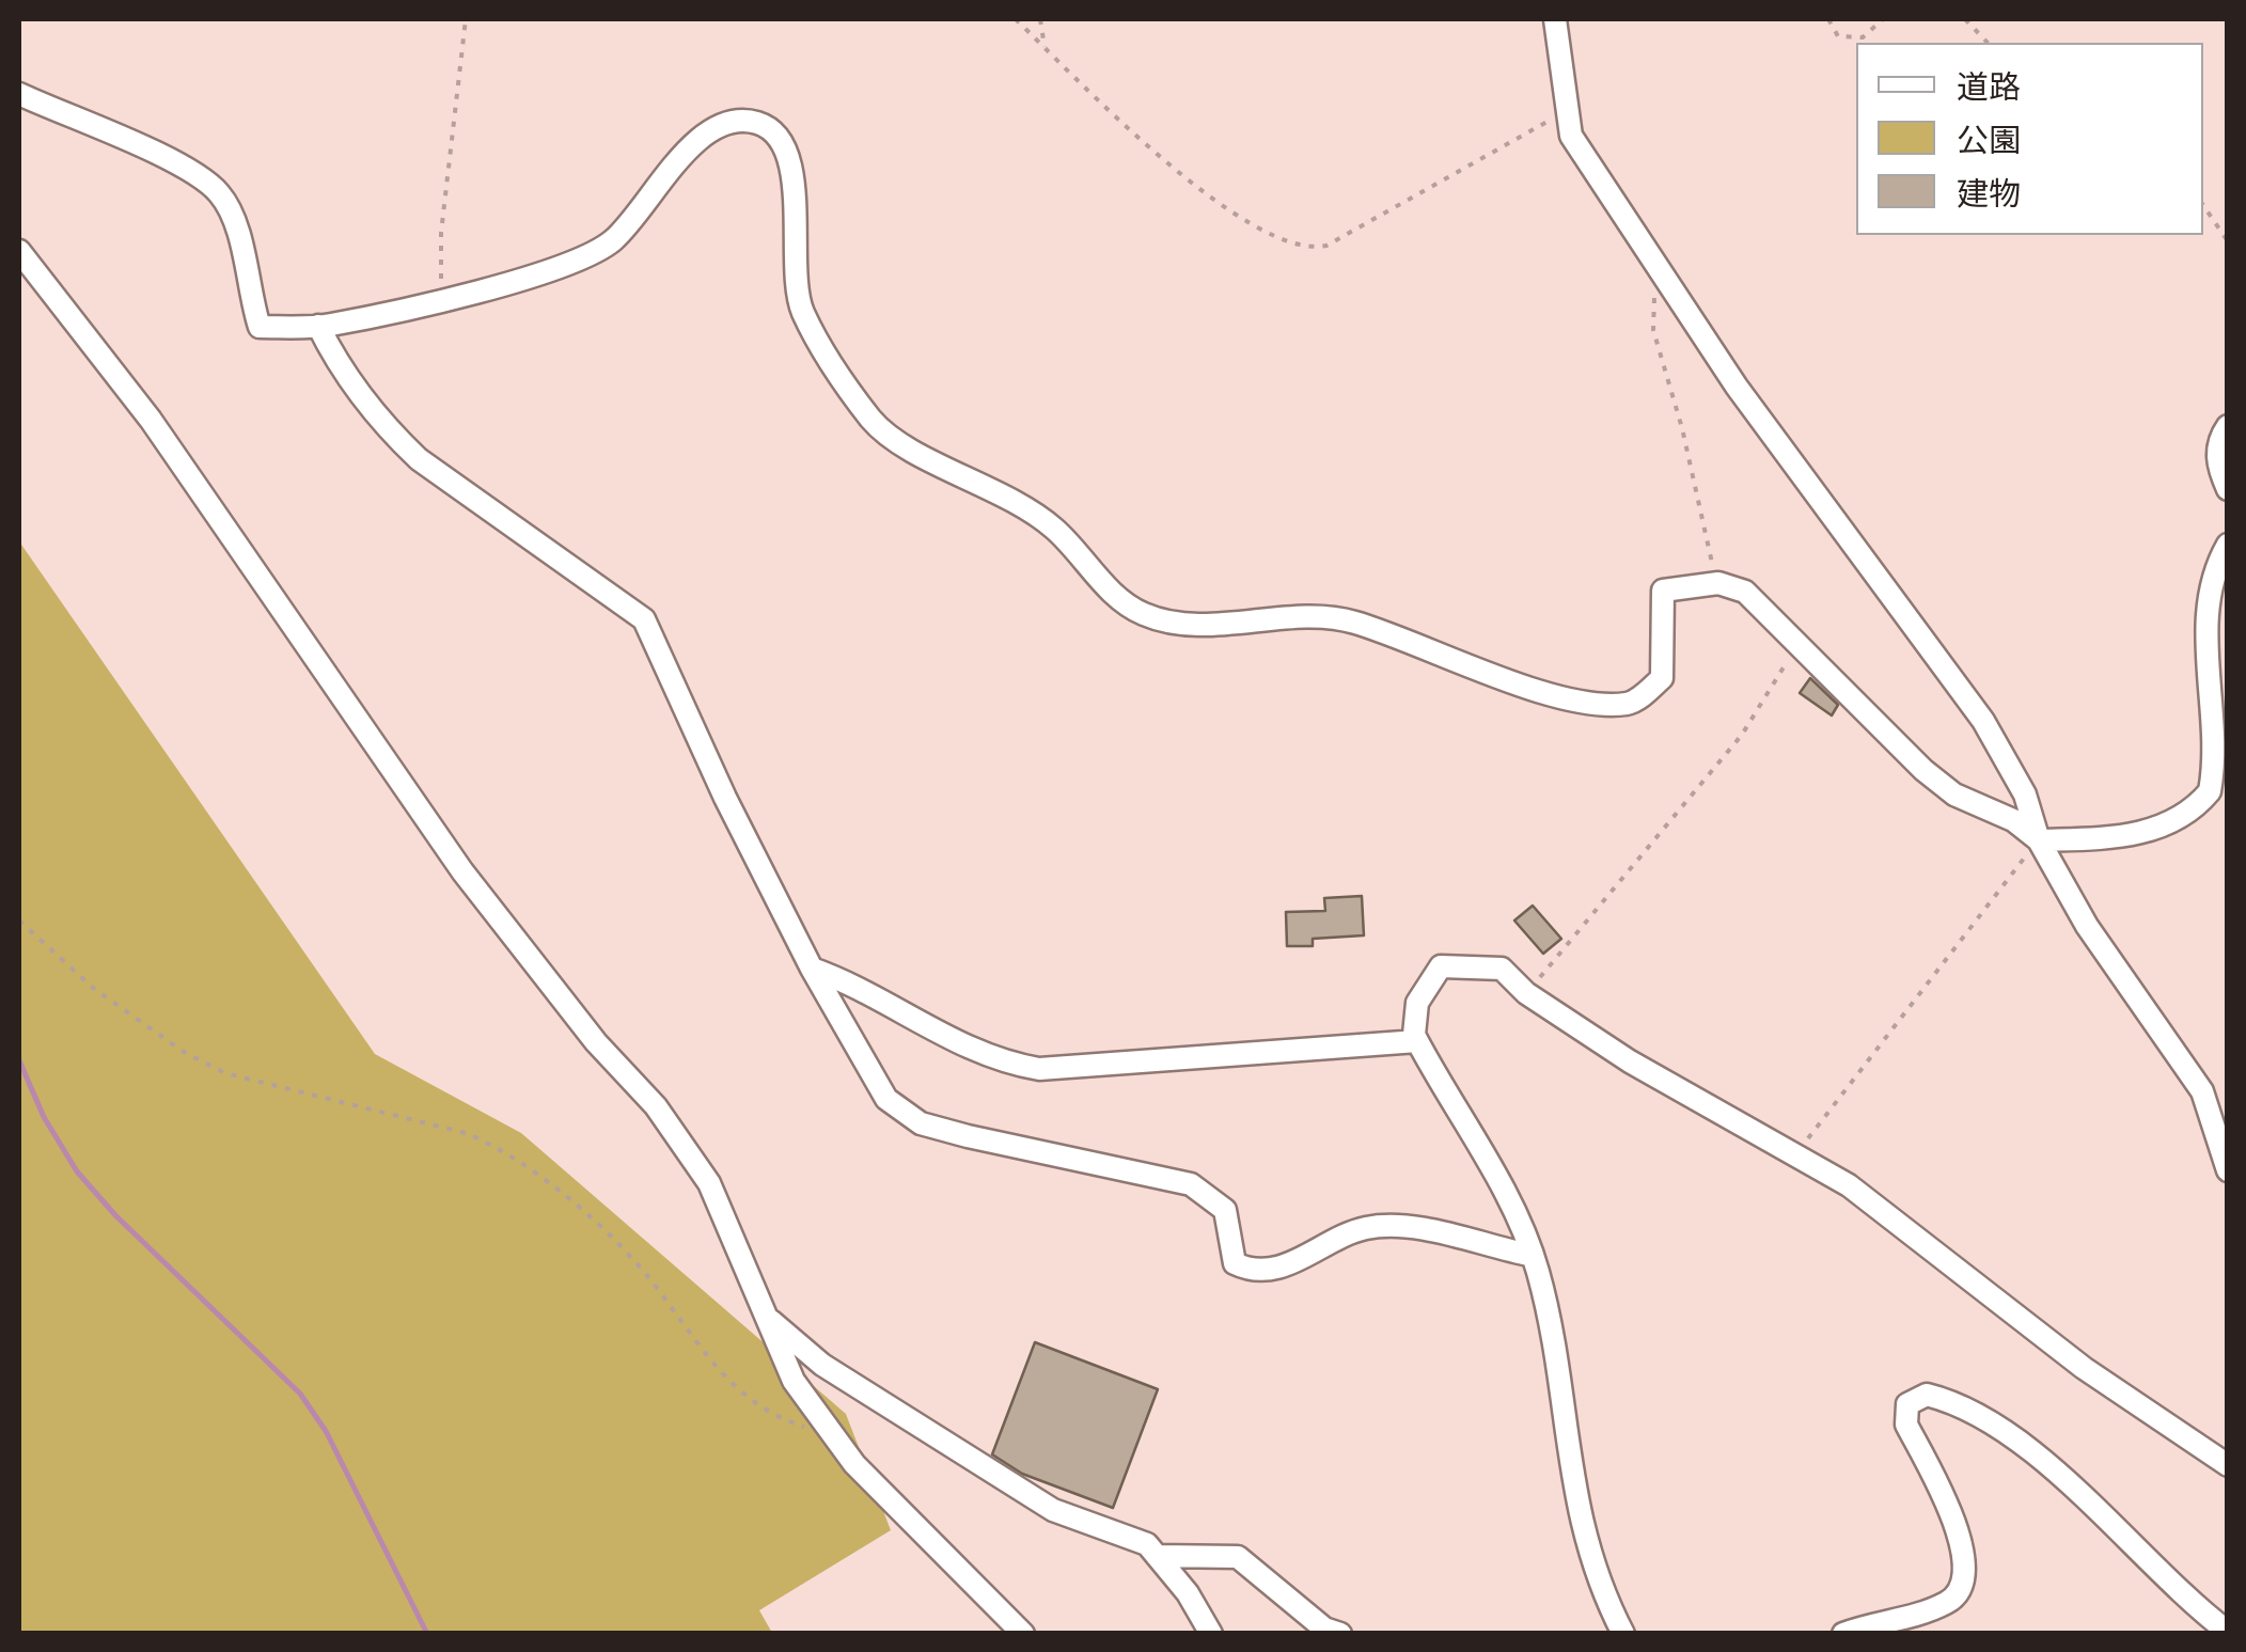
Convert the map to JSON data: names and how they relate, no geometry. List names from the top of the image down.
{
  "legend": ["道路", "公園", "建物"]
}
